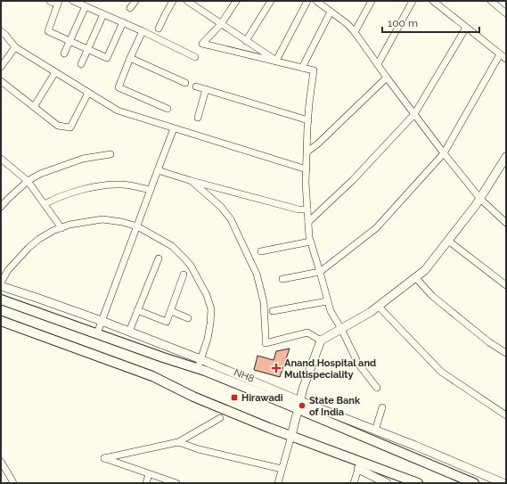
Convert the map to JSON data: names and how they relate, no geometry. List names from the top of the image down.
{
  "streets": {
    "main road": ["NH8"]
  },
  "places": {
    "health": ["Anand Hospital and Multispeciality"],
    "transit": ["Hirawadi"],
    "other": ["State Bank of India"]
  },
  "scale_bar": "100 m"
}
